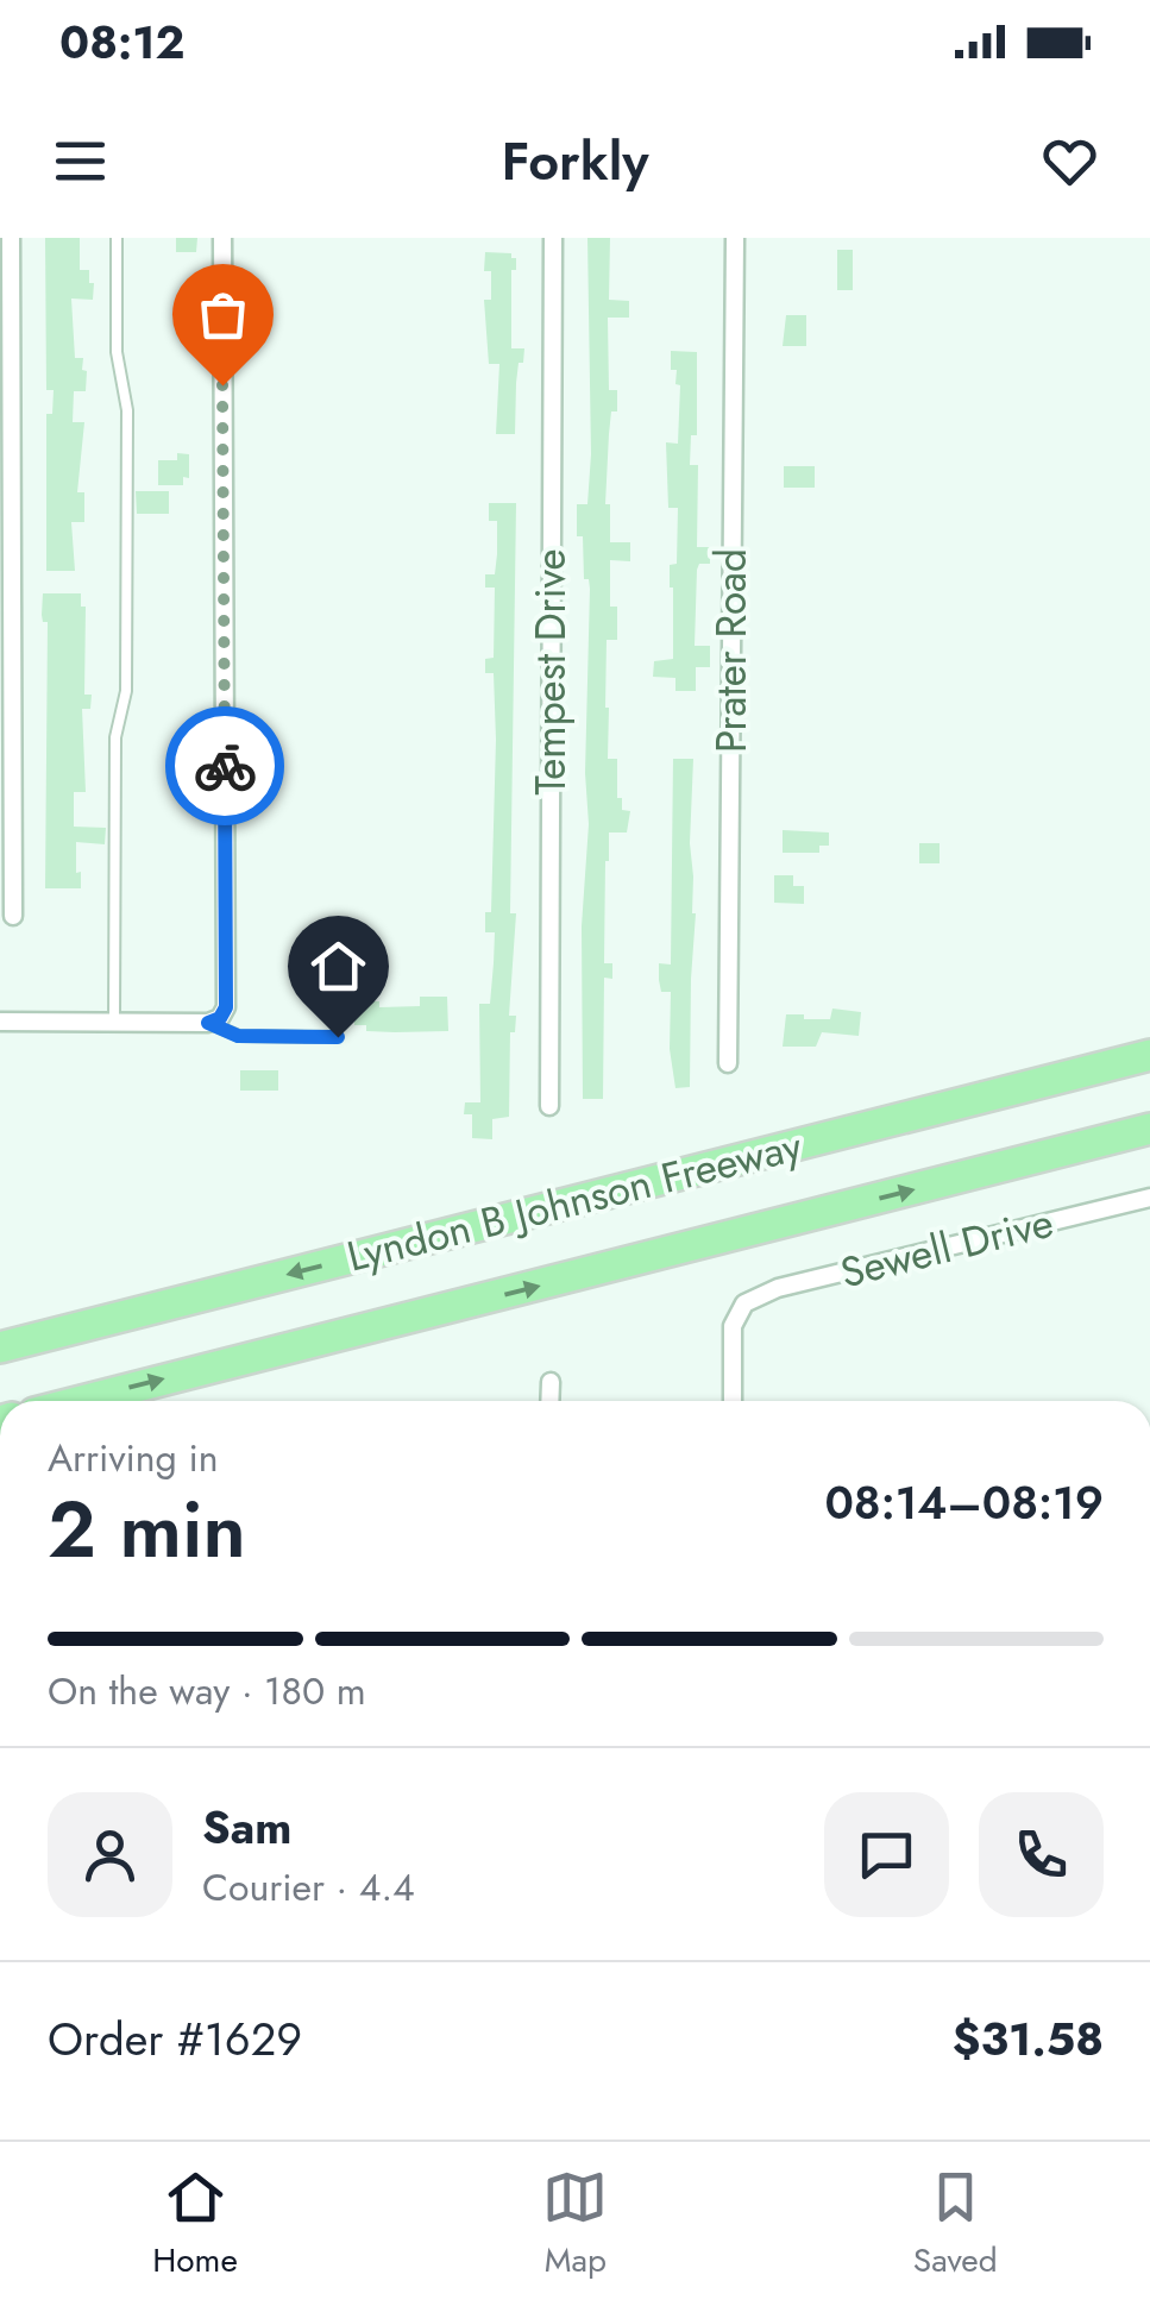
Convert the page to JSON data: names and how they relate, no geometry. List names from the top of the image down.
{
  "streets": {
    "highway": ["Lyndon B Johnson Freeway"],
    "street": ["Prater Road", "Tempest Drive", "Sewell Drive"]
  },
  "page": {
    "status": "08:12",
    "header": "Forkly",
    "heading": ["2 min", "Arriving in", "08:14–08:19"],
    "panel": [
      "Sam",
      "Courier · 4.4",
      "Order #1629",
      "$31.58"
    ],
    "bar": "On the way · 180 m",
    "tabs": ["Home", "Map", "Saved"]
  }
}
